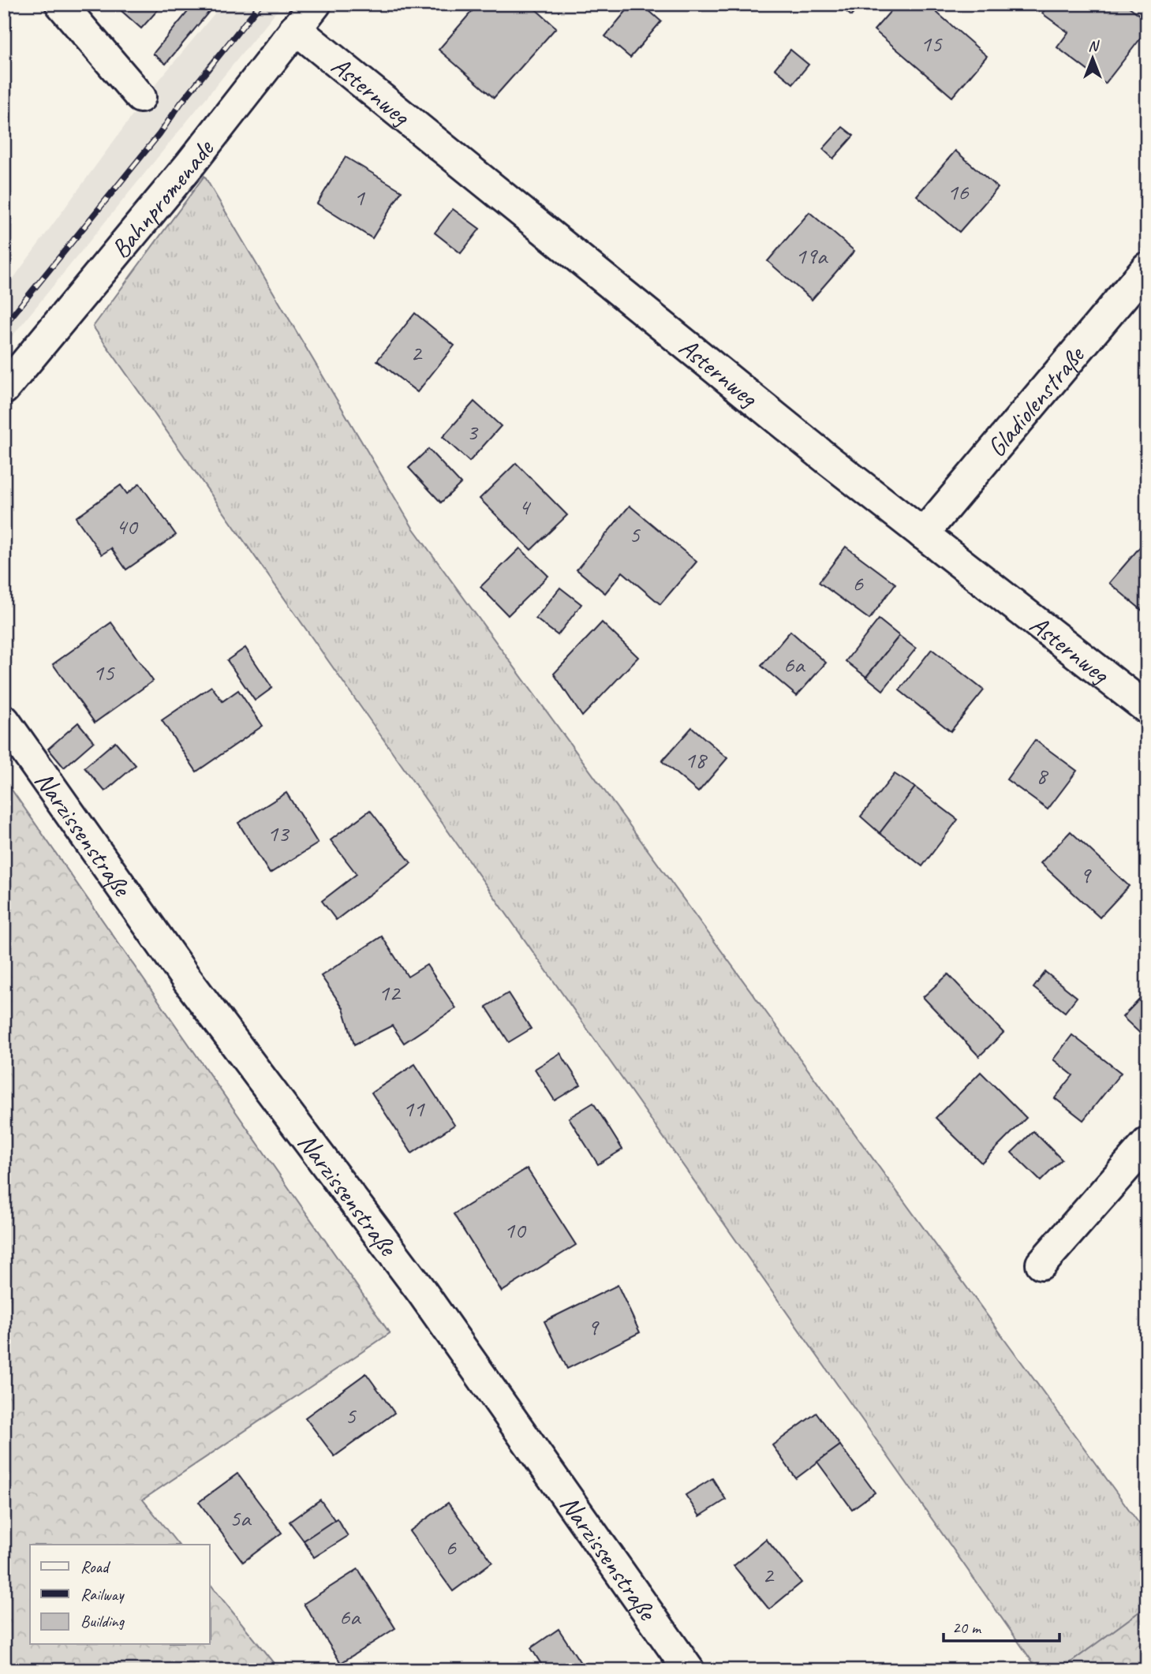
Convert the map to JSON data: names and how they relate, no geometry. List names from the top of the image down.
{
  "streets": {
    "street": [
      "Asternweg",
      "Bahnpromenade",
      "Gladiolenstraße",
      "Narzissenstraße"
    ]
  },
  "crossings": [
    ["Asternweg", "Bahnpromenade"],
    ["Asternweg", "Gladiolenstraße"]
  ],
  "house_numbers": [
    "15",
    "16",
    "1",
    "19a",
    "2",
    "3",
    "4",
    "40",
    "5",
    "6",
    "6a",
    "15",
    "18",
    "8",
    "13",
    "9",
    "12",
    "11",
    "10",
    "9",
    "5",
    "5a",
    "6",
    "2",
    "6a"
  ],
  "legend": ["Road", "Railway", "Building"],
  "scale_bar": "20 m",
  "north": "top"
}
